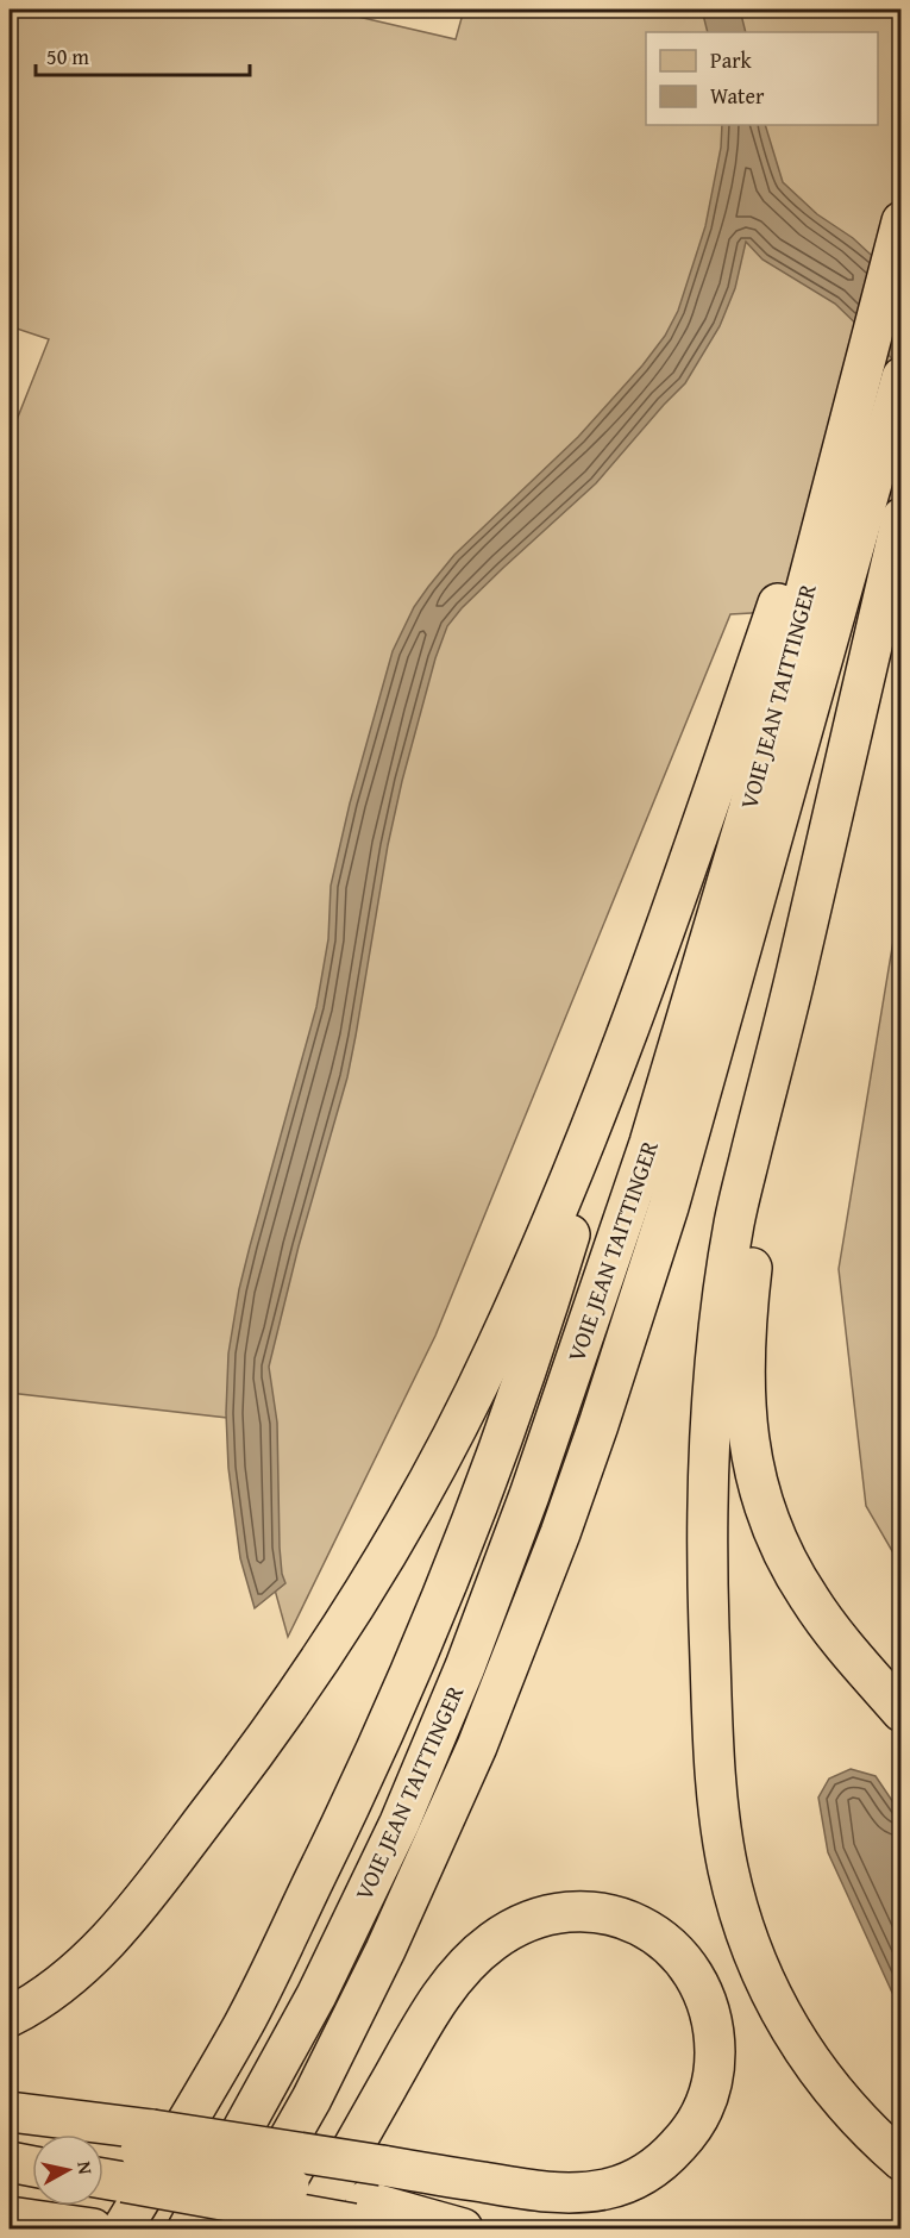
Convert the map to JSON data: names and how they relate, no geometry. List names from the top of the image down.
{
  "streets": {
    "highway": ["VOIE JEAN TAITTINGER"]
  },
  "legend": ["Park", "Water"],
  "scale_bar": "50 m",
  "north": "right"
}
